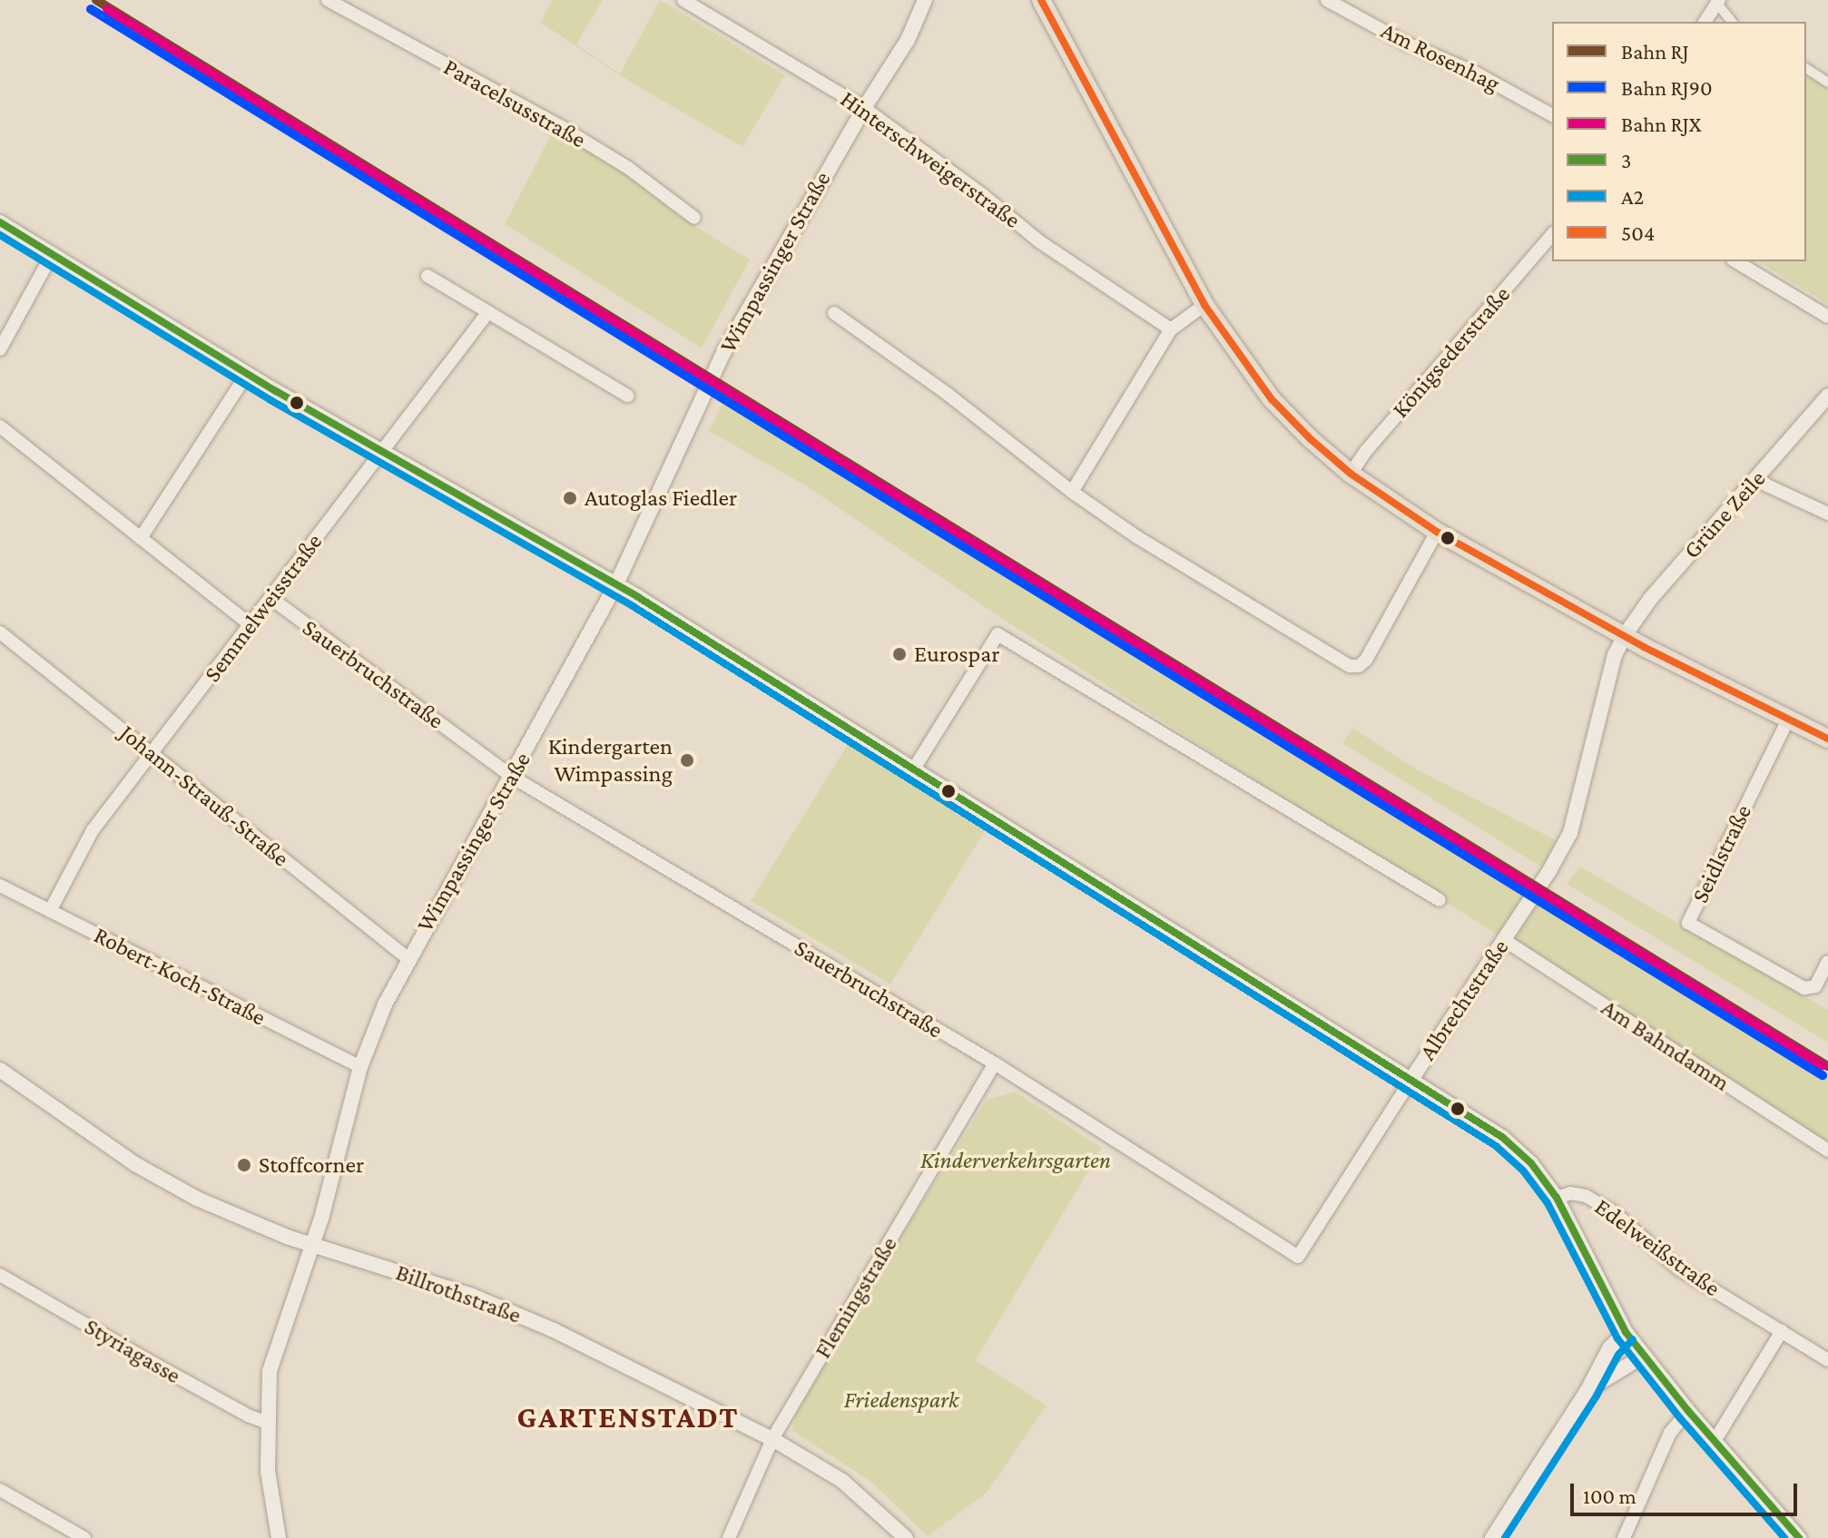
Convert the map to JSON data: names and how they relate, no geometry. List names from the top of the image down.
{
  "streets": {
    "street": [
      "Am Rosenhag",
      "Paracelsusstraße",
      "Hinterschweigerstraße",
      "Wimpassinger Straße",
      "Königsederstraße",
      "Grüne Zeile",
      "Semmelweisstraße",
      "Sauerbruchstraße",
      "Johann-Strauß-Straße",
      "Seidlstraße",
      "Robert-Koch-Straße",
      "Albrechtstraße",
      "Am Bahndamm",
      "Edelweißstraße",
      "Billrothstraße",
      "Flemingstraße",
      "Styriagasse"
    ]
  },
  "crossings": [
    ["Hinterschweigerstraße", "Wimpassinger Straße"],
    ["Wimpassinger Straße", "Sauerbruchstraße"],
    ["Wimpassinger Straße", "Johann-Strauß-Straße"],
    ["Wimpassinger Straße", "Robert-Koch-Straße"],
    ["Wimpassinger Straße", "Billrothstraße"],
    ["Wimpassinger Straße", "Styriagasse"],
    ["Grüne Zeile", "Albrechtstraße"],
    ["Semmelweisstraße", "Sauerbruchstraße"],
    ["Semmelweisstraße", "Johann-Strauß-Straße"],
    ["Semmelweisstraße", "Robert-Koch-Straße"],
    ["Sauerbruchstraße", "Albrechtstraße"],
    ["Sauerbruchstraße", "Flemingstraße"],
    ["Albrechtstraße", "Am Bahndamm"],
    ["Albrechtstraße", "Edelweißstraße"],
    ["Billrothstraße", "Flemingstraße"]
  ],
  "districts": ["GARTENSTADT"],
  "parks": ["Kinderverkehrsgarten", "Friedenspark"],
  "places": [
    "Autoglas Fiedler",
    "Eurospar",
    "Kindergarten Wimpassing",
    "Stoffcorner"
  ],
  "lines": [
    "rail line RJ",
    "transit line 504",
    "rail line RJ90",
    "rail line RJX",
    "transit line 3",
    "transit line A2"
  ],
  "legend": [
    "Bahn RJ",
    "Bahn RJ90",
    "Bahn RJX",
    "3",
    "A2",
    "504"
  ],
  "scale_bar": "100 m"
}
